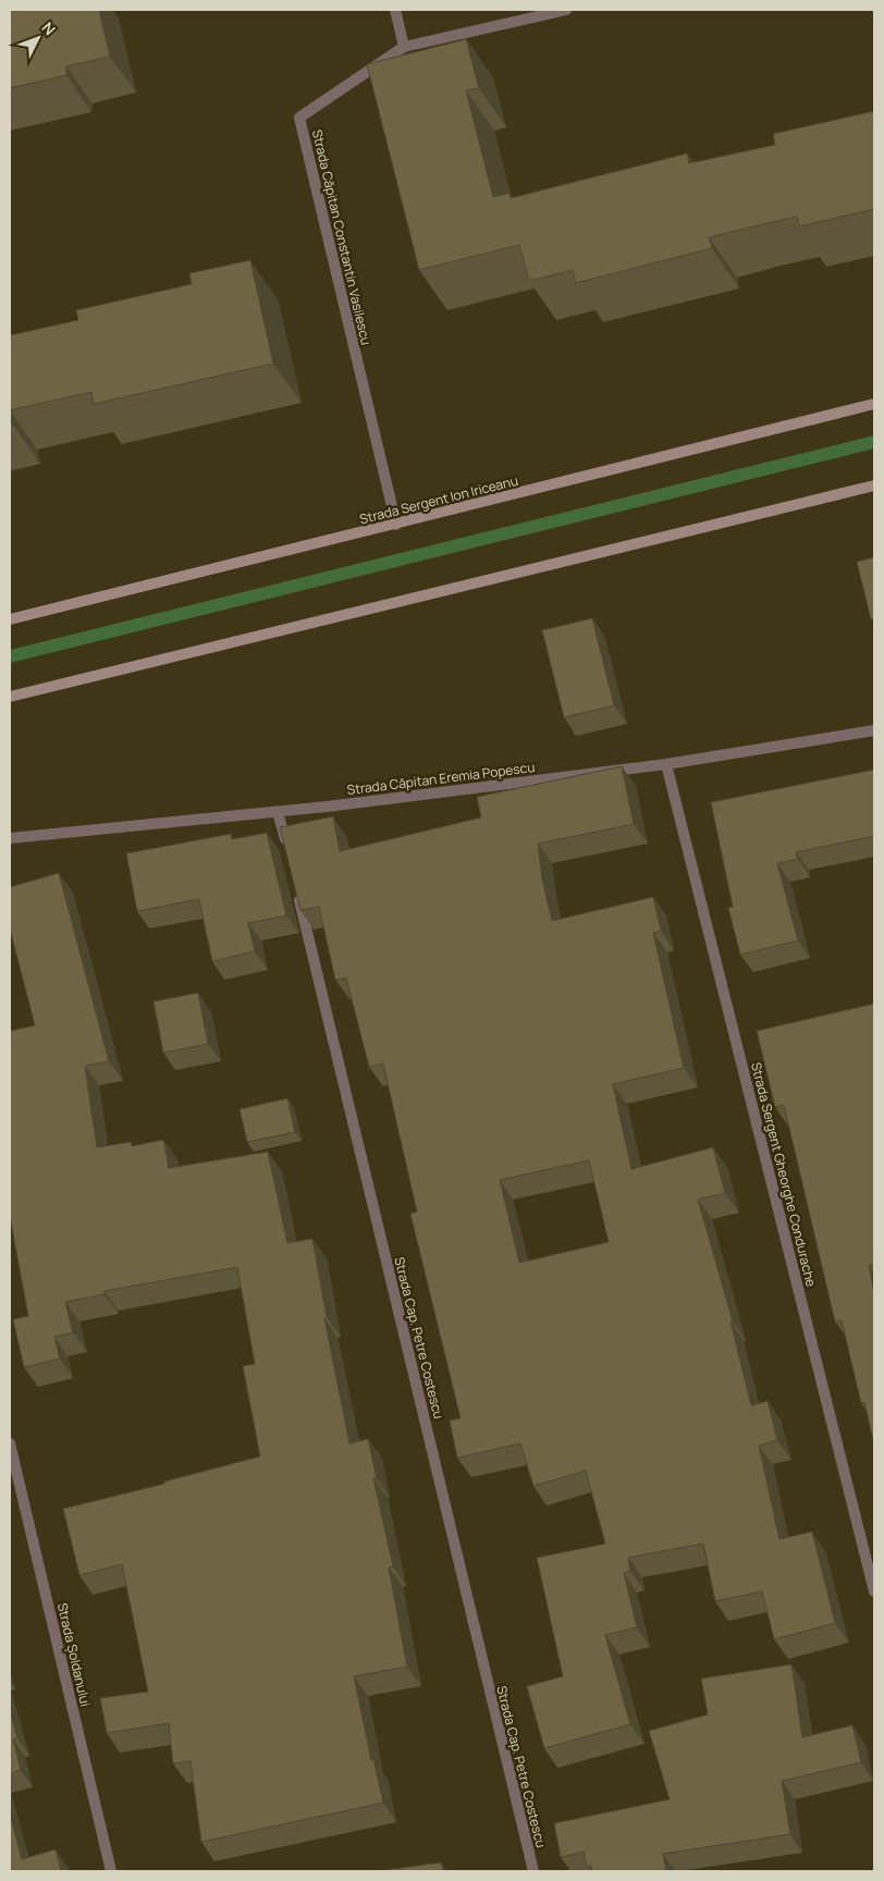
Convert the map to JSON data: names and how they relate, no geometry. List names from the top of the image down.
{
  "streets": {
    "main road": ["Strada Sergent Ion Iriceanu"],
    "street": [
      "Strada Căpitan Constantin Vasilescu",
      "Strada Căpitan Eremia Popescu",
      "Strada Sergent Gheorghe Condurache",
      "Strada Cap. Petre Costescu",
      "Strada Șoldanului"
    ]
  },
  "crossings": [
    ["Strada Căpitan Constantin Vasilescu", "Strada Sergent Ion Iriceanu"],
    ["Strada Căpitan Eremia Popescu", "Strada Sergent Gheorghe Condurache"]
  ],
  "north": "top right"
}
